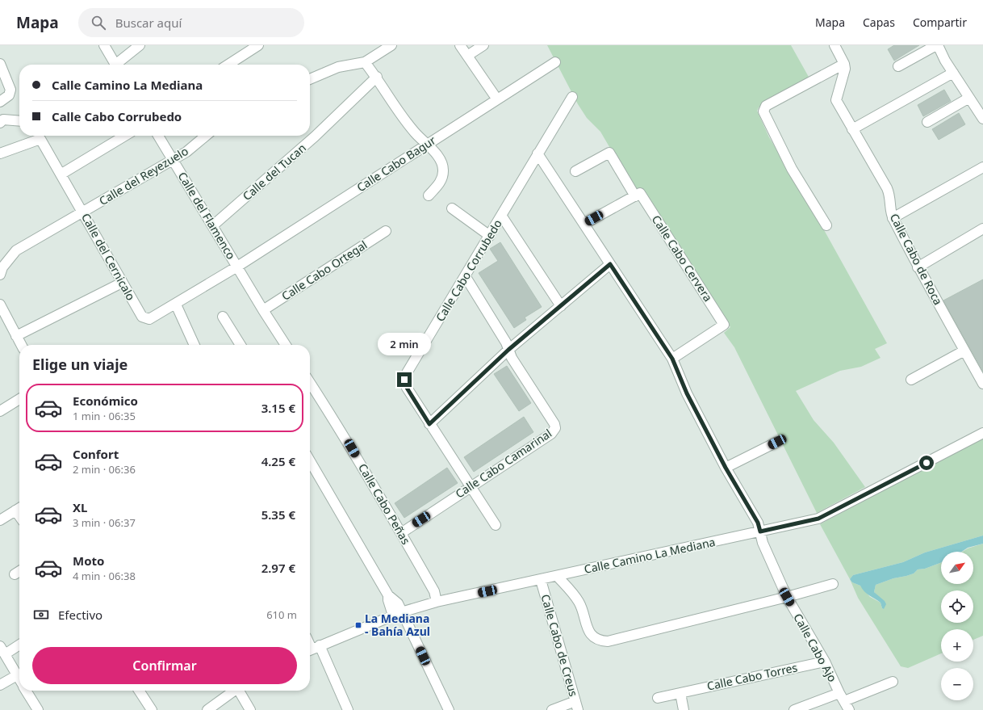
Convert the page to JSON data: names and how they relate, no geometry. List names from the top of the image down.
{
  "streets": {
    "street": [
      "Calle Cabo Bagur",
      "Calle del Tucan",
      "Calle del Reyezuelo",
      "Calle del Flamenco",
      "Calle del Cernicalo",
      "Calle Cabo Cervera",
      "Calle Cabo de Roca",
      "Calle Cabo Ortegal",
      "Calle Cabo Corrubedo",
      "Calle Cabo Camarinal",
      "Calle Cabo Peñas",
      "Calle Camino La Mediana",
      "Calle Cabo de Creus",
      "Calle Cabo Ajo",
      "Calle Cabo Torres"
    ]
  },
  "crossings": [
    ["Calle Cabo Bagur", "Calle del Flamenco"],
    ["Calle Cabo Bagur", "Calle del Cernicalo"],
    ["Calle del Tucan", "Calle del Flamenco"],
    ["Calle del Reyezuelo", "Calle del Flamenco"],
    ["Calle del Reyezuelo", "Calle del Cernicalo"],
    ["Calle del Flamenco", "Calle del Cernicalo"],
    ["Calle Cabo Cervera", "Calle Cabo Ajo"],
    ["Calle Cabo Corrubedo", "Calle Cabo Camarinal"],
    ["Calle Cabo Corrubedo", "Calle Cabo Ajo"],
    ["Calle Cabo Camarinal", "Calle Cabo Peñas"],
    ["Calle Cabo Peñas", "Calle Camino La Mediana"],
    ["Calle Camino La Mediana", "Calle Cabo de Creus"],
    ["Calle Camino La Mediana", "Calle Cabo Ajo"],
    ["Calle Cabo Ajo", "Calle Cabo Torres"]
  ],
  "places": {
    "transit": ["La Mediana - Bahía Azul"]
  },
  "north": "top right",
  "page": {
    "header": "Mapa",
    "search": "Buscar aquí",
    "nav": ["Mapa", "Capas", "Compartir"],
    "banner": ["Calle Camino La Mediana", "Calle Cabo Corrubedo"],
    "bubble": "2 min",
    "heading": "Elige un viaje",
    "list": [
      {
        "name": "Económico",
        "note": "1 min · 06:35",
        "value": "3.15 €"
      },
      {
        "name": "Confort",
        "note": "2 min · 06:36",
        "value": "4.25 €"
      },
      {
        "name": "XL",
        "note": "3 min · 06:37",
        "value": "5.35 €"
      },
      {
        "name": "Moto",
        "note": "4 min · 06:38",
        "value": "2.97 €"
      }
    ],
    "map_buttons": ["+", "−"],
    "pay": ["Efectivo", "610 m"],
    "buttons": "Confirmar"
  }
}
